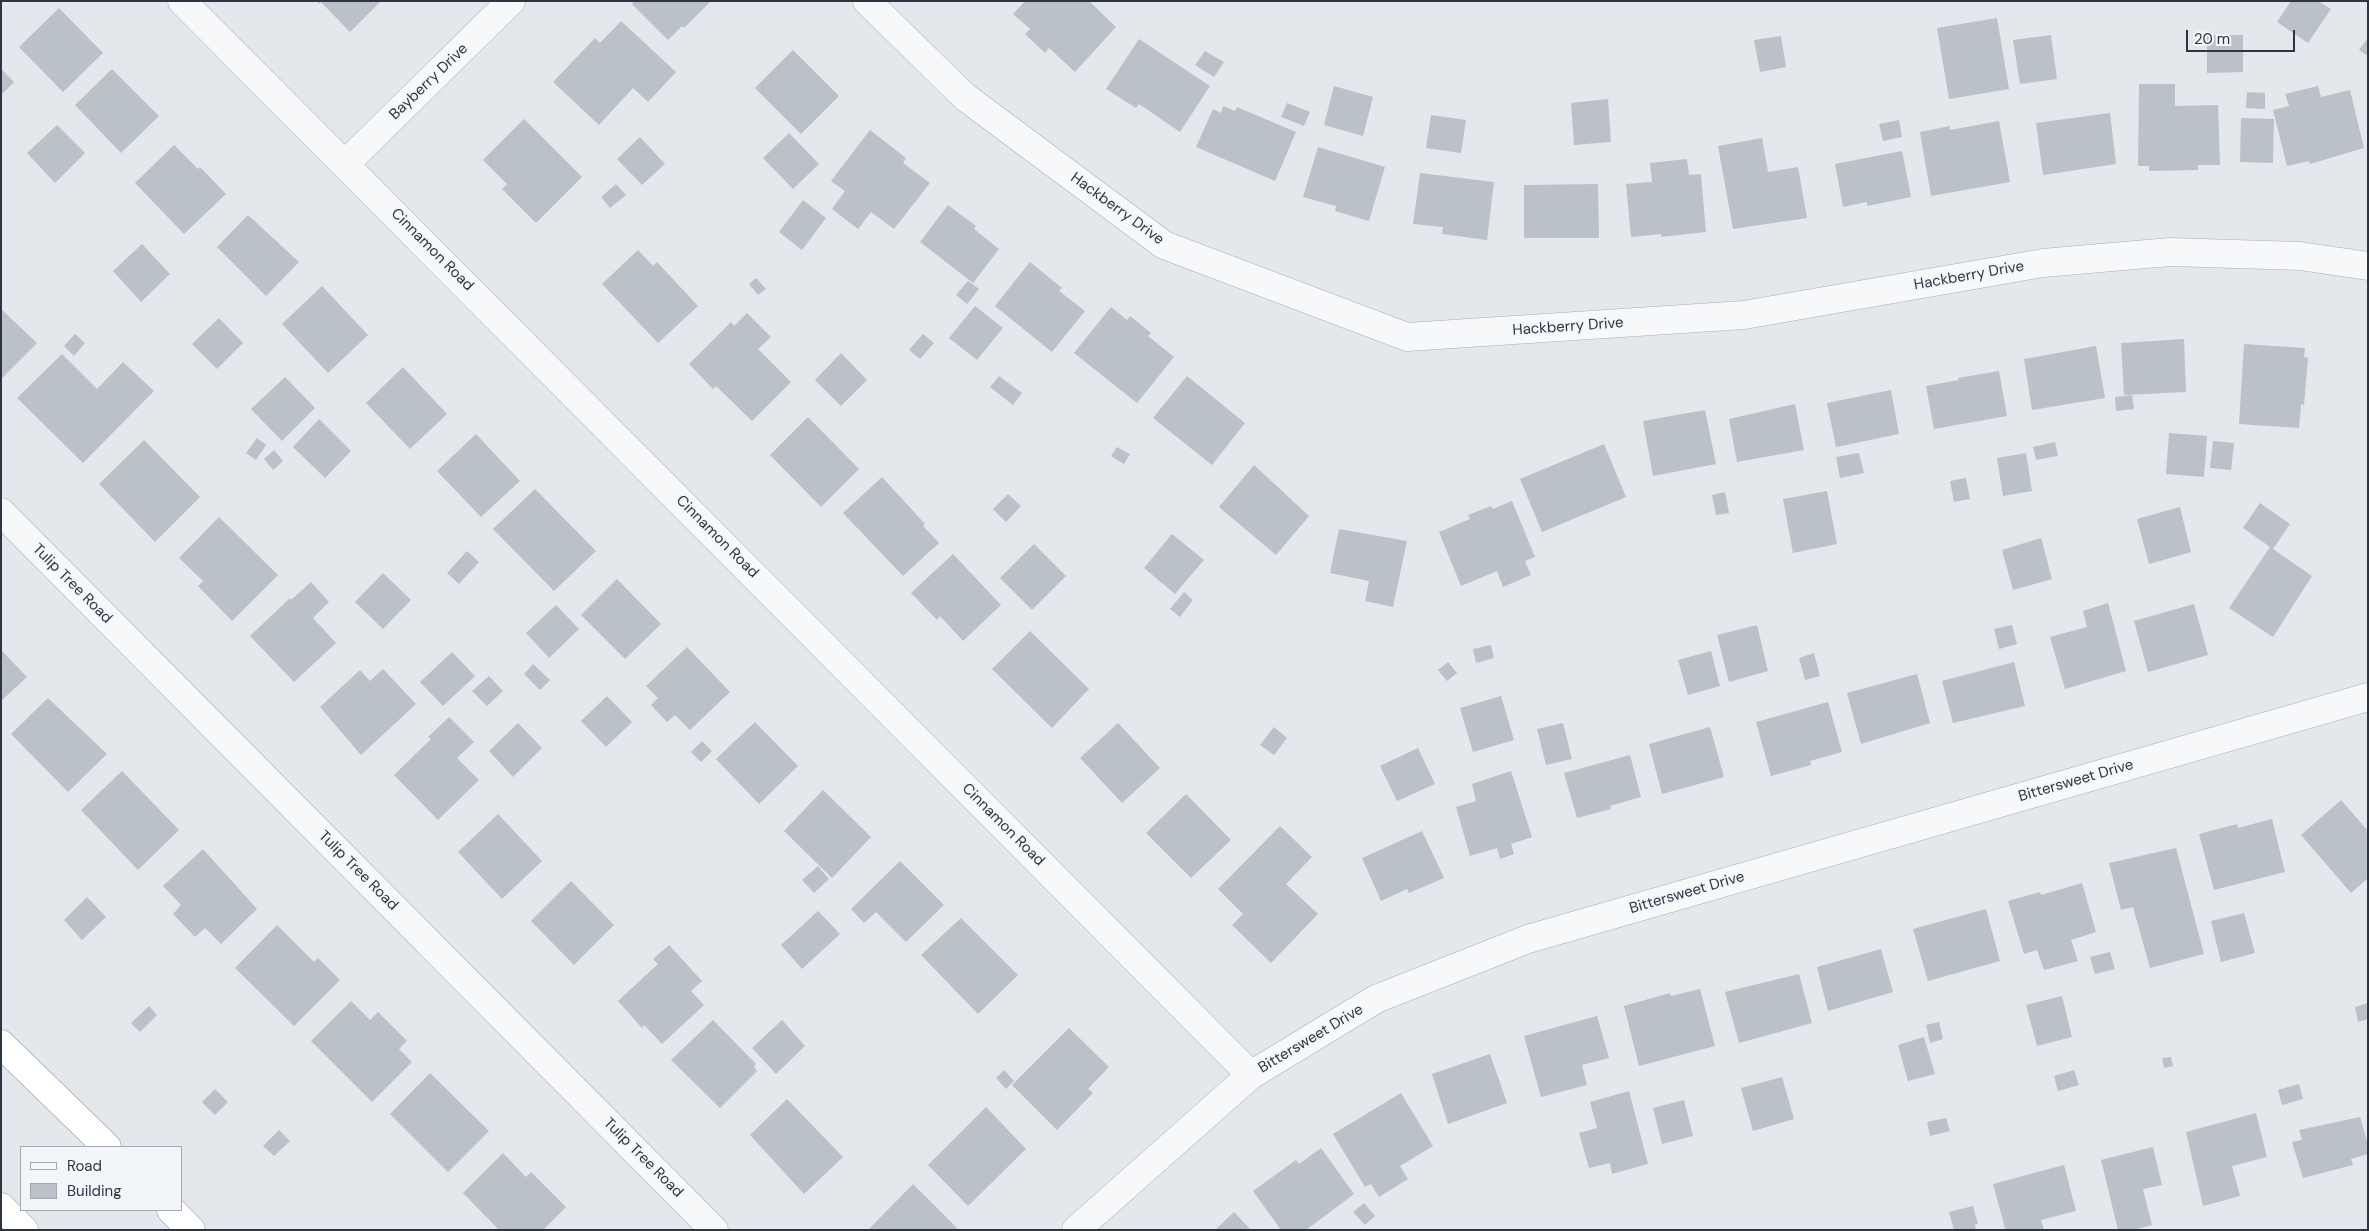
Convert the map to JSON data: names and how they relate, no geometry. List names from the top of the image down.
{
  "streets": {
    "street": [
      "Bayberry Drive",
      "Hackberry Drive",
      "Cinnamon Road",
      "Tulip Tree Road",
      "Bittersweet Drive"
    ]
  },
  "crossings": [
    ["Bayberry Drive", "Cinnamon Road"],
    ["Cinnamon Road", "Bittersweet Drive"]
  ],
  "legend": ["Road", "Building"],
  "scale_bar": "20 m"
}
